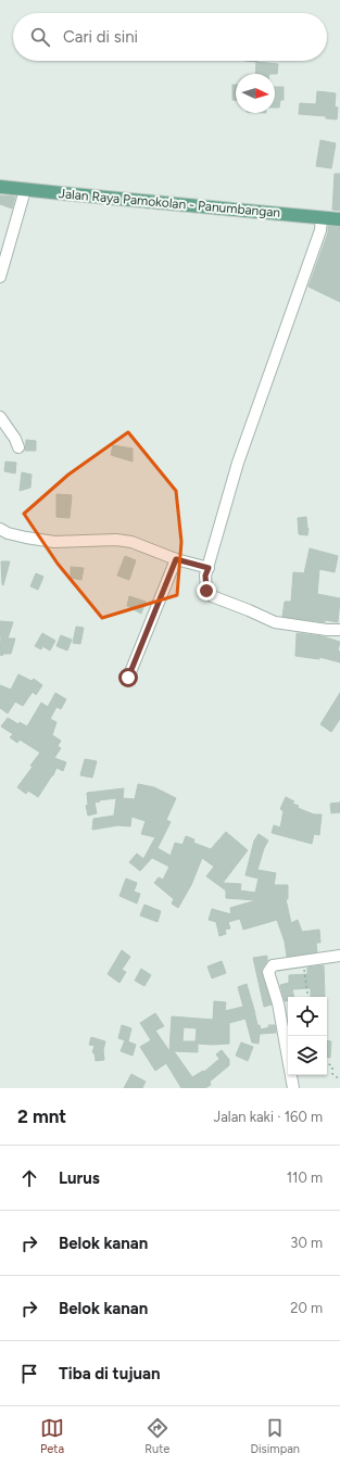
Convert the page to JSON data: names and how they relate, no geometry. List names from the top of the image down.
{
  "streets": {
    "main road": ["Jalan Raya Pamokolan - Panumbangan"]
  },
  "north": "right",
  "page": {
    "search": "Cari di sini",
    "heading": ["2 mnt", "Jalan kaki · 160 m"],
    "list": [
      ["Lurus", "110 m"],
      ["Belok kanan", "30 m"],
      ["Belok kanan", "20 m"],
      "Tiba di tujuan"
    ],
    "nav": ["Peta", "Rute", "Disimpan"]
  }
}
